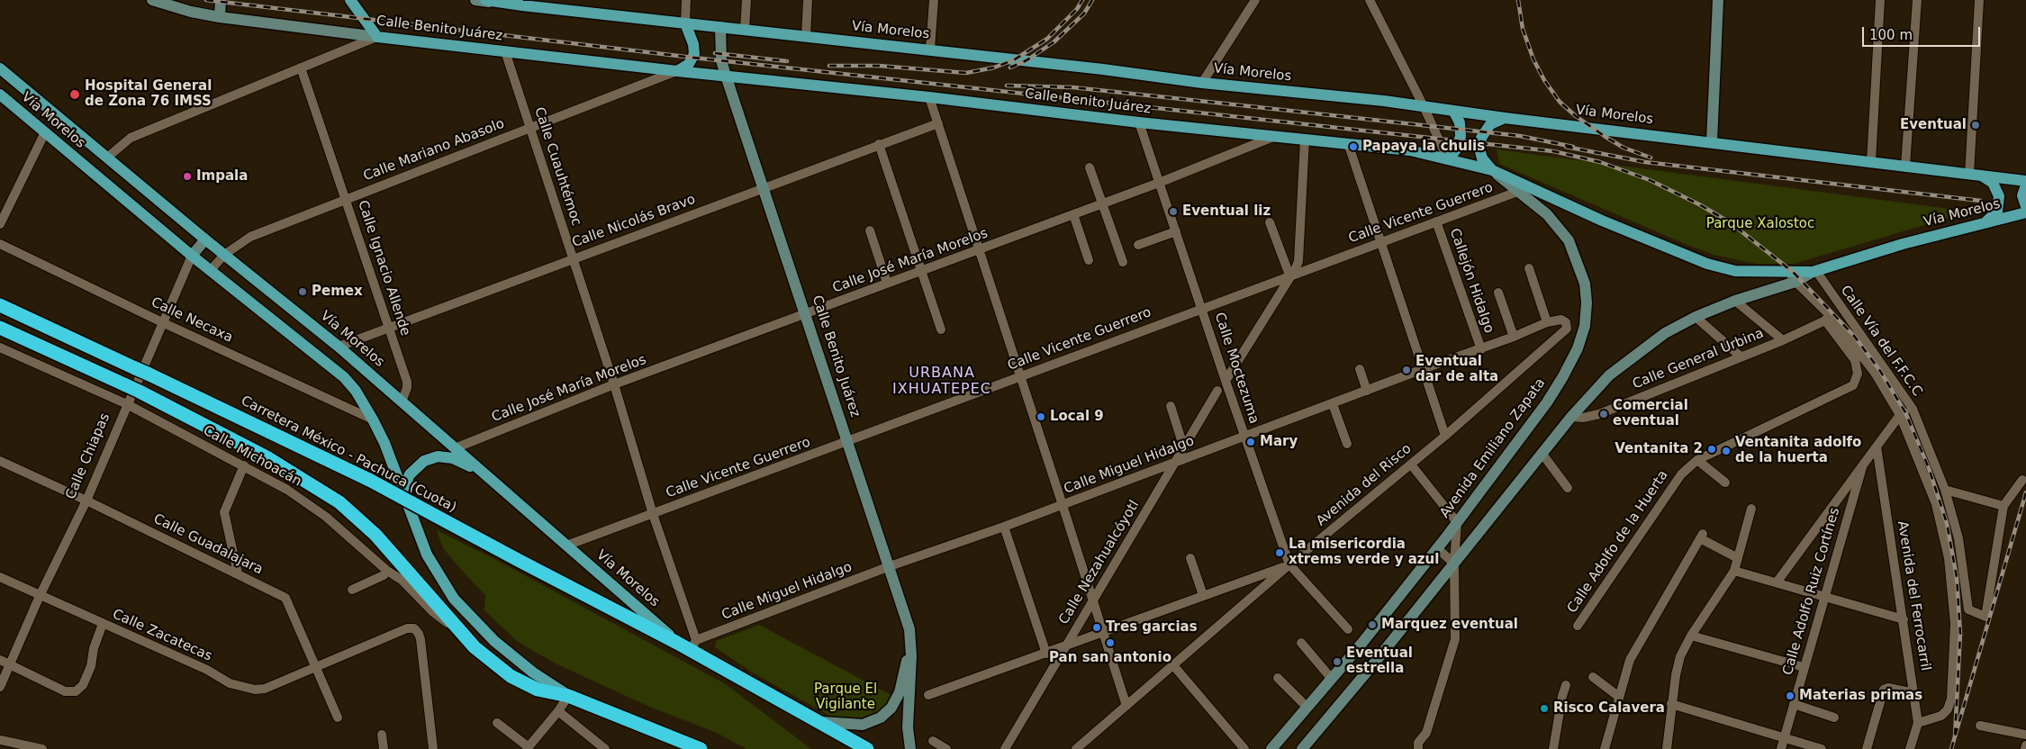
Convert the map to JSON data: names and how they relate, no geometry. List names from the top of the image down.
{
  "streets": {
    "highway": ["Carretera México - Pachuca (Cuota)"],
    "main road": [
      "Calle Benito Juárez",
      "Vía Morelos",
      "Avenida Emiliano Zapata",
      "Calle Chiapas"
    ],
    "street": [
      "Calle Mariano Abasolo",
      "Calle Cuauhtémoc",
      "Calle Vicente Guerrero",
      "Calle Nicolás Bravo",
      "Calle José María Morelos",
      "Calle Ignacio Allende",
      "Callejón Hidalgo",
      "Calle Necaxa",
      "Calle Vía del F.F.C.C",
      "Calle General Urbina",
      "Calle Moctezuma",
      "Calle Michoacán",
      "Calle Miguel Hidalgo",
      "Avenida del Risco",
      "Calle Adolfo de la Huerta",
      "Calle Guadalajara",
      "Calle Nezahualcóyotl",
      "Calle Adolfo Ruiz Cortínes",
      "Avenida del Ferrocarril",
      "Calle Zacatecas"
    ]
  },
  "crossings": [
    ["Calle Benito Juárez", "Vía Morelos"],
    ["Calle Benito Juárez", "Calle Mariano Abasolo"],
    ["Calle Benito Juárez", "Calle Cuauhtémoc"],
    ["Calle Benito Juárez", "Calle Vicente Guerrero"],
    ["Calle Benito Juárez", "Calle Nicolás Bravo"],
    ["Calle Benito Juárez", "Calle José María Morelos"],
    ["Calle Benito Juárez", "Calle Moctezuma"],
    ["Calle Benito Juárez", "Carretera México - Pachuca (Cuota)"],
    ["Calle Benito Juárez", "Calle Miguel Hidalgo"],
    ["Vía Morelos", "Calle Mariano Abasolo"],
    ["Vía Morelos", "Calle Vicente Guerrero"],
    ["Vía Morelos", "Calle Nicolás Bravo"],
    ["Vía Morelos", "Calle José María Morelos"],
    ["Vía Morelos", "Calle Ignacio Allende"],
    ["Vía Morelos", "Calle Necaxa"],
    ["Vía Morelos", "Calle Vía del F.F.C.C"],
    ["Vía Morelos", "Avenida Emiliano Zapata"],
    ["Vía Morelos", "Carretera México - Pachuca (Cuota)"],
    ["Vía Morelos", "Calle Chiapas"],
    ["Calle Mariano Abasolo", "Calle Cuauhtémoc"],
    ["Calle Mariano Abasolo", "Calle Ignacio Allende"],
    ["Calle Cuauhtémoc", "Calle Vicente Guerrero"],
    ["Calle Cuauhtémoc", "Calle Nicolás Bravo"],
    ["Calle Cuauhtémoc", "Calle José María Morelos"],
    ["Calle Cuauhtémoc", "Carretera México - Pachuca (Cuota)"],
    ["Calle Cuauhtémoc", "Calle Miguel Hidalgo"],
    ["Calle Vicente Guerrero", "Callejón Hidalgo"],
    ["Calle Vicente Guerrero", "Calle Moctezuma"],
    ["Calle Vicente Guerrero", "Avenida Emiliano Zapata"],
    ["Calle Nicolás Bravo", "Calle Ignacio Allende"],
    ["Calle José María Morelos", "Calle Moctezuma"],
    ["Callejón Hidalgo", "Calle Miguel Hidalgo"],
    ["Calle Necaxa", "Calle Chiapas"],
    ["Calle Vía del F.F.C.C", "Calle General Urbina"],
    ["Calle Vía del F.F.C.C", "Calle Adolfo de la Huerta"],
    ["Calle Vía del F.F.C.C", "Avenida del Ferrocarril"],
    ["Calle General Urbina", "Calle Adolfo de la Huerta"],
    ["Calle Moctezuma", "Calle Miguel Hidalgo"],
    ["Calle Moctezuma", "Avenida del Risco"],
    ["Carretera México - Pachuca (Cuota)", "Calle Miguel Hidalgo"],
    ["Calle Chiapas", "Calle Michoacán"],
    ["Calle Chiapas", "Calle Guadalajara"],
    ["Calle Chiapas", "Calle Zacatecas"],
    ["Calle Miguel Hidalgo", "Avenida del Risco"],
    ["Calle Miguel Hidalgo", "Calle Nezahualcóyotl"],
    ["Calle Guadalajara", "Calle Zacatecas"]
  ],
  "districts": ["URBANA IXHUATEPEC"],
  "parks": ["Parque Xalostoc", "Parque El Vigilante"],
  "places": [
    "Hospital General de Zona 76 IMSS",
    "Eventual",
    "Papaya la chulis",
    "Impala",
    "Eventual liz",
    "Pemex",
    "Eventual dar de alta",
    "Comercial eventual",
    "Local 9",
    "Mary",
    "Ventanita 2",
    "Ventanita adolfo de la huerta",
    "La misericordia xtrems verde y azul",
    "Marquez eventual",
    "Tres garcias",
    "Pan san antonio",
    "Eventual estrella",
    "Materias primas",
    "Risco Calavera"
  ],
  "scale_bar": "100 m"
}
